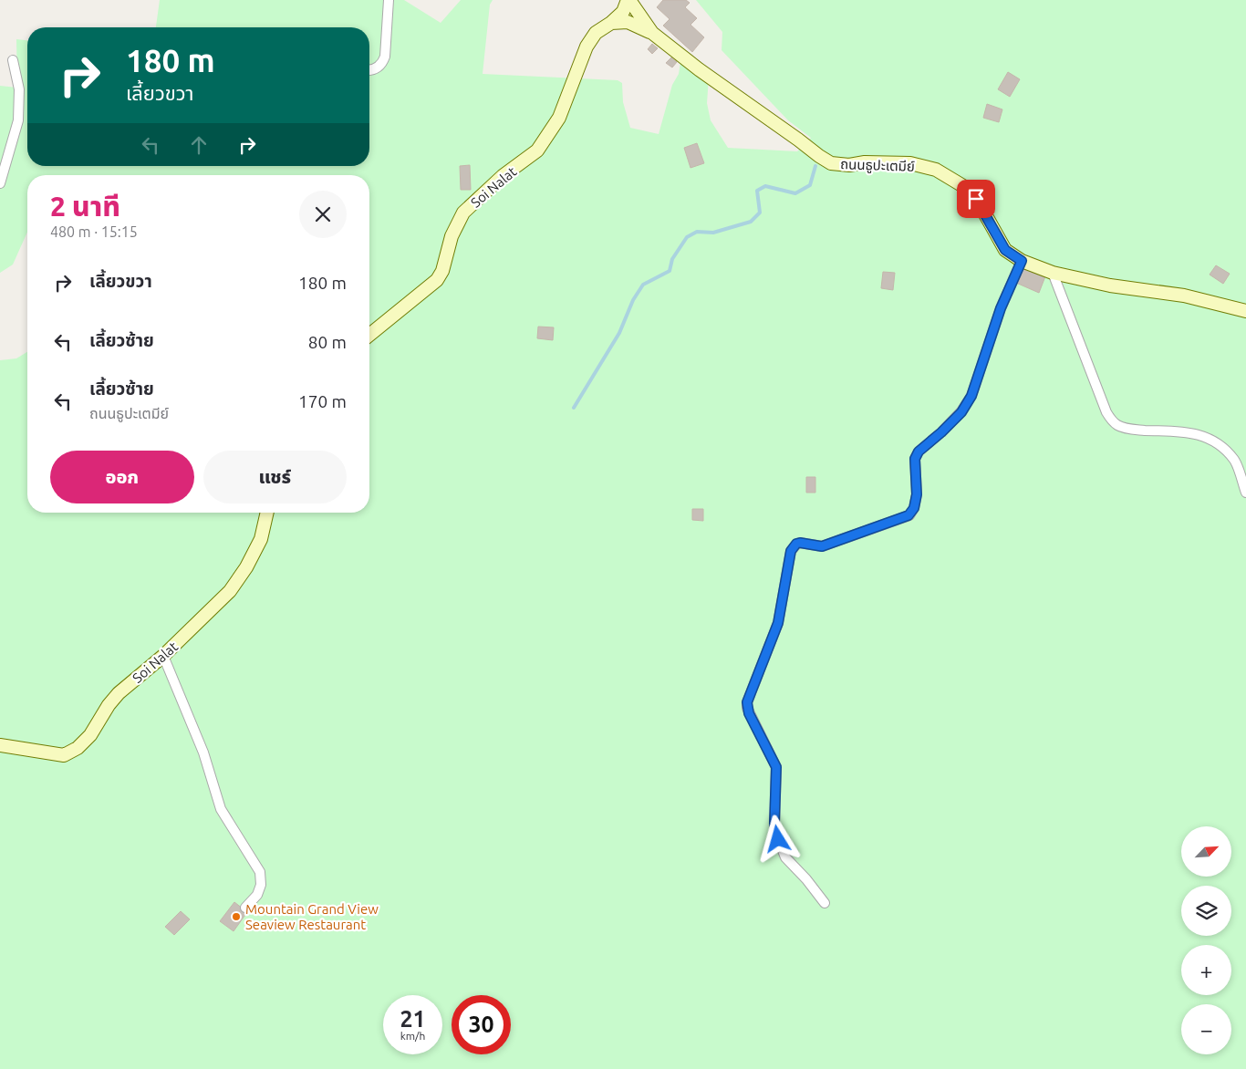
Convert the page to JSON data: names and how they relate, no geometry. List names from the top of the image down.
{
  "streets": {
    "street": ["ถนนธูปะเตมีย์", "Soi Nalat"]
  },
  "crossings": [
    ["ถนนธูปะเตมีย์", "Soi Nalat"]
  ],
  "places": ["Mountain Grand View Seaview Restaurant"],
  "north": "top right",
  "page": {
    "turn": ["180 m", "เลี้ยวขวา"],
    "heading": ["2 นาที", "480 m · 15:15"],
    "list": [
      {
        "name": "เลี้ยวขวา",
        "value": "180 m"
      },
      {
        "name": "เลี้ยวซ้าย",
        "value": "80 m"
      },
      {
        "name": "เลี้ยวซ้าย",
        "note": "ถนนธูปะเตมีย์",
        "value": "170 m"
      }
    ],
    "buttons": ["ออก", "แชร์"],
    "map_buttons": ["+", "−"],
    "speed": "21 km/h",
    "limit": "30"
  }
}
